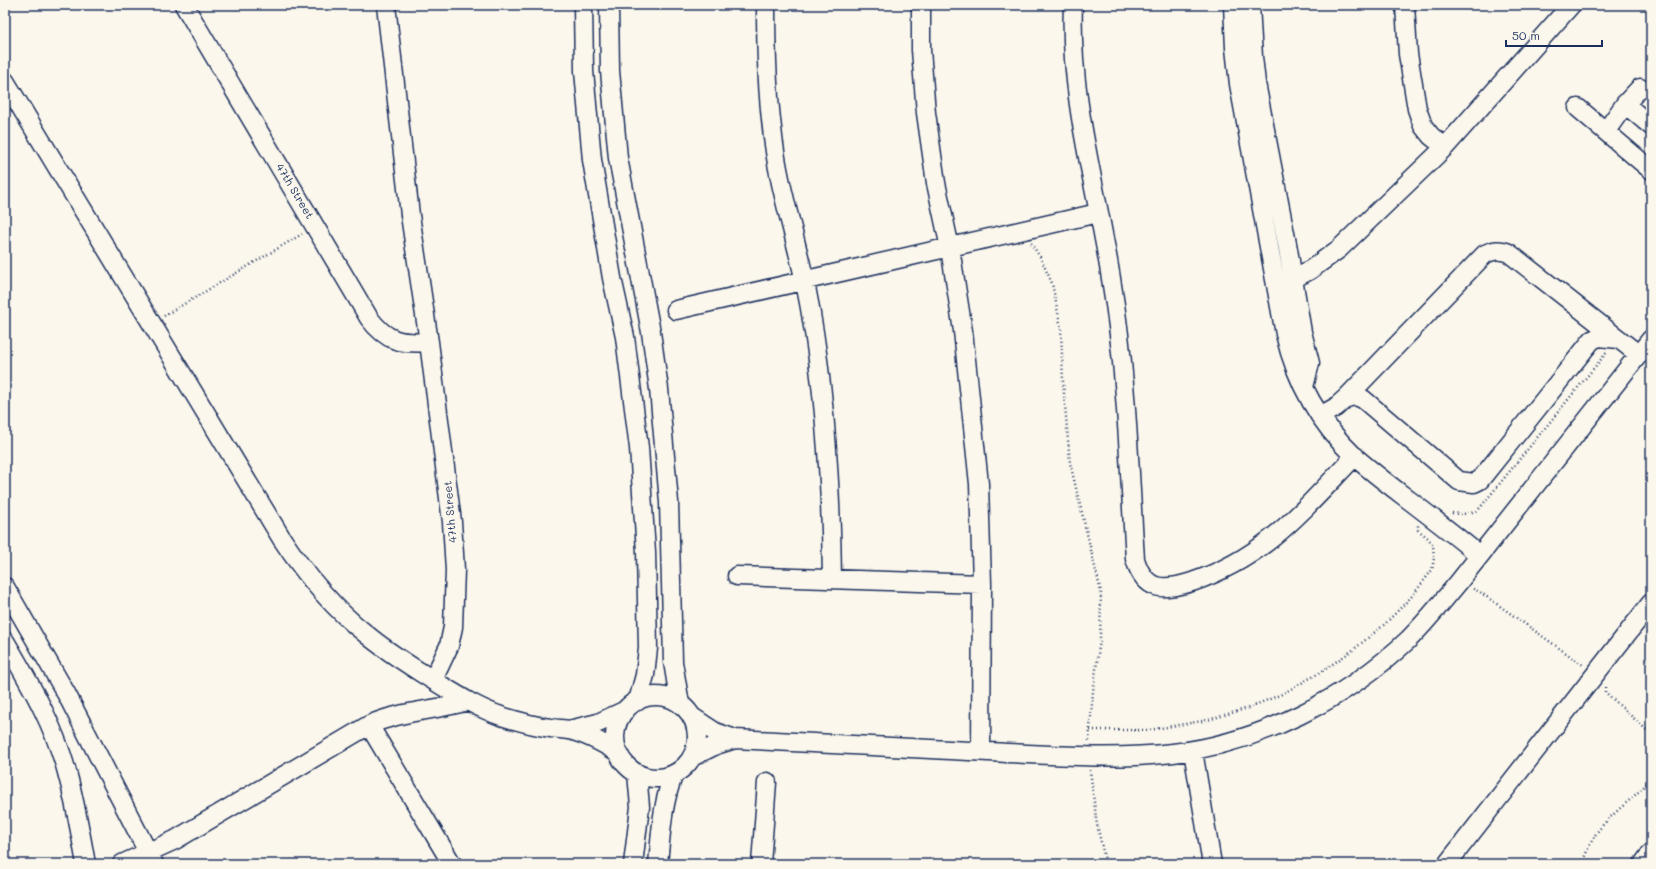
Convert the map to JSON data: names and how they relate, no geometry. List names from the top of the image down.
{
  "streets": {
    "street": ["47th Street"]
  },
  "scale_bar": "50 m"
}
